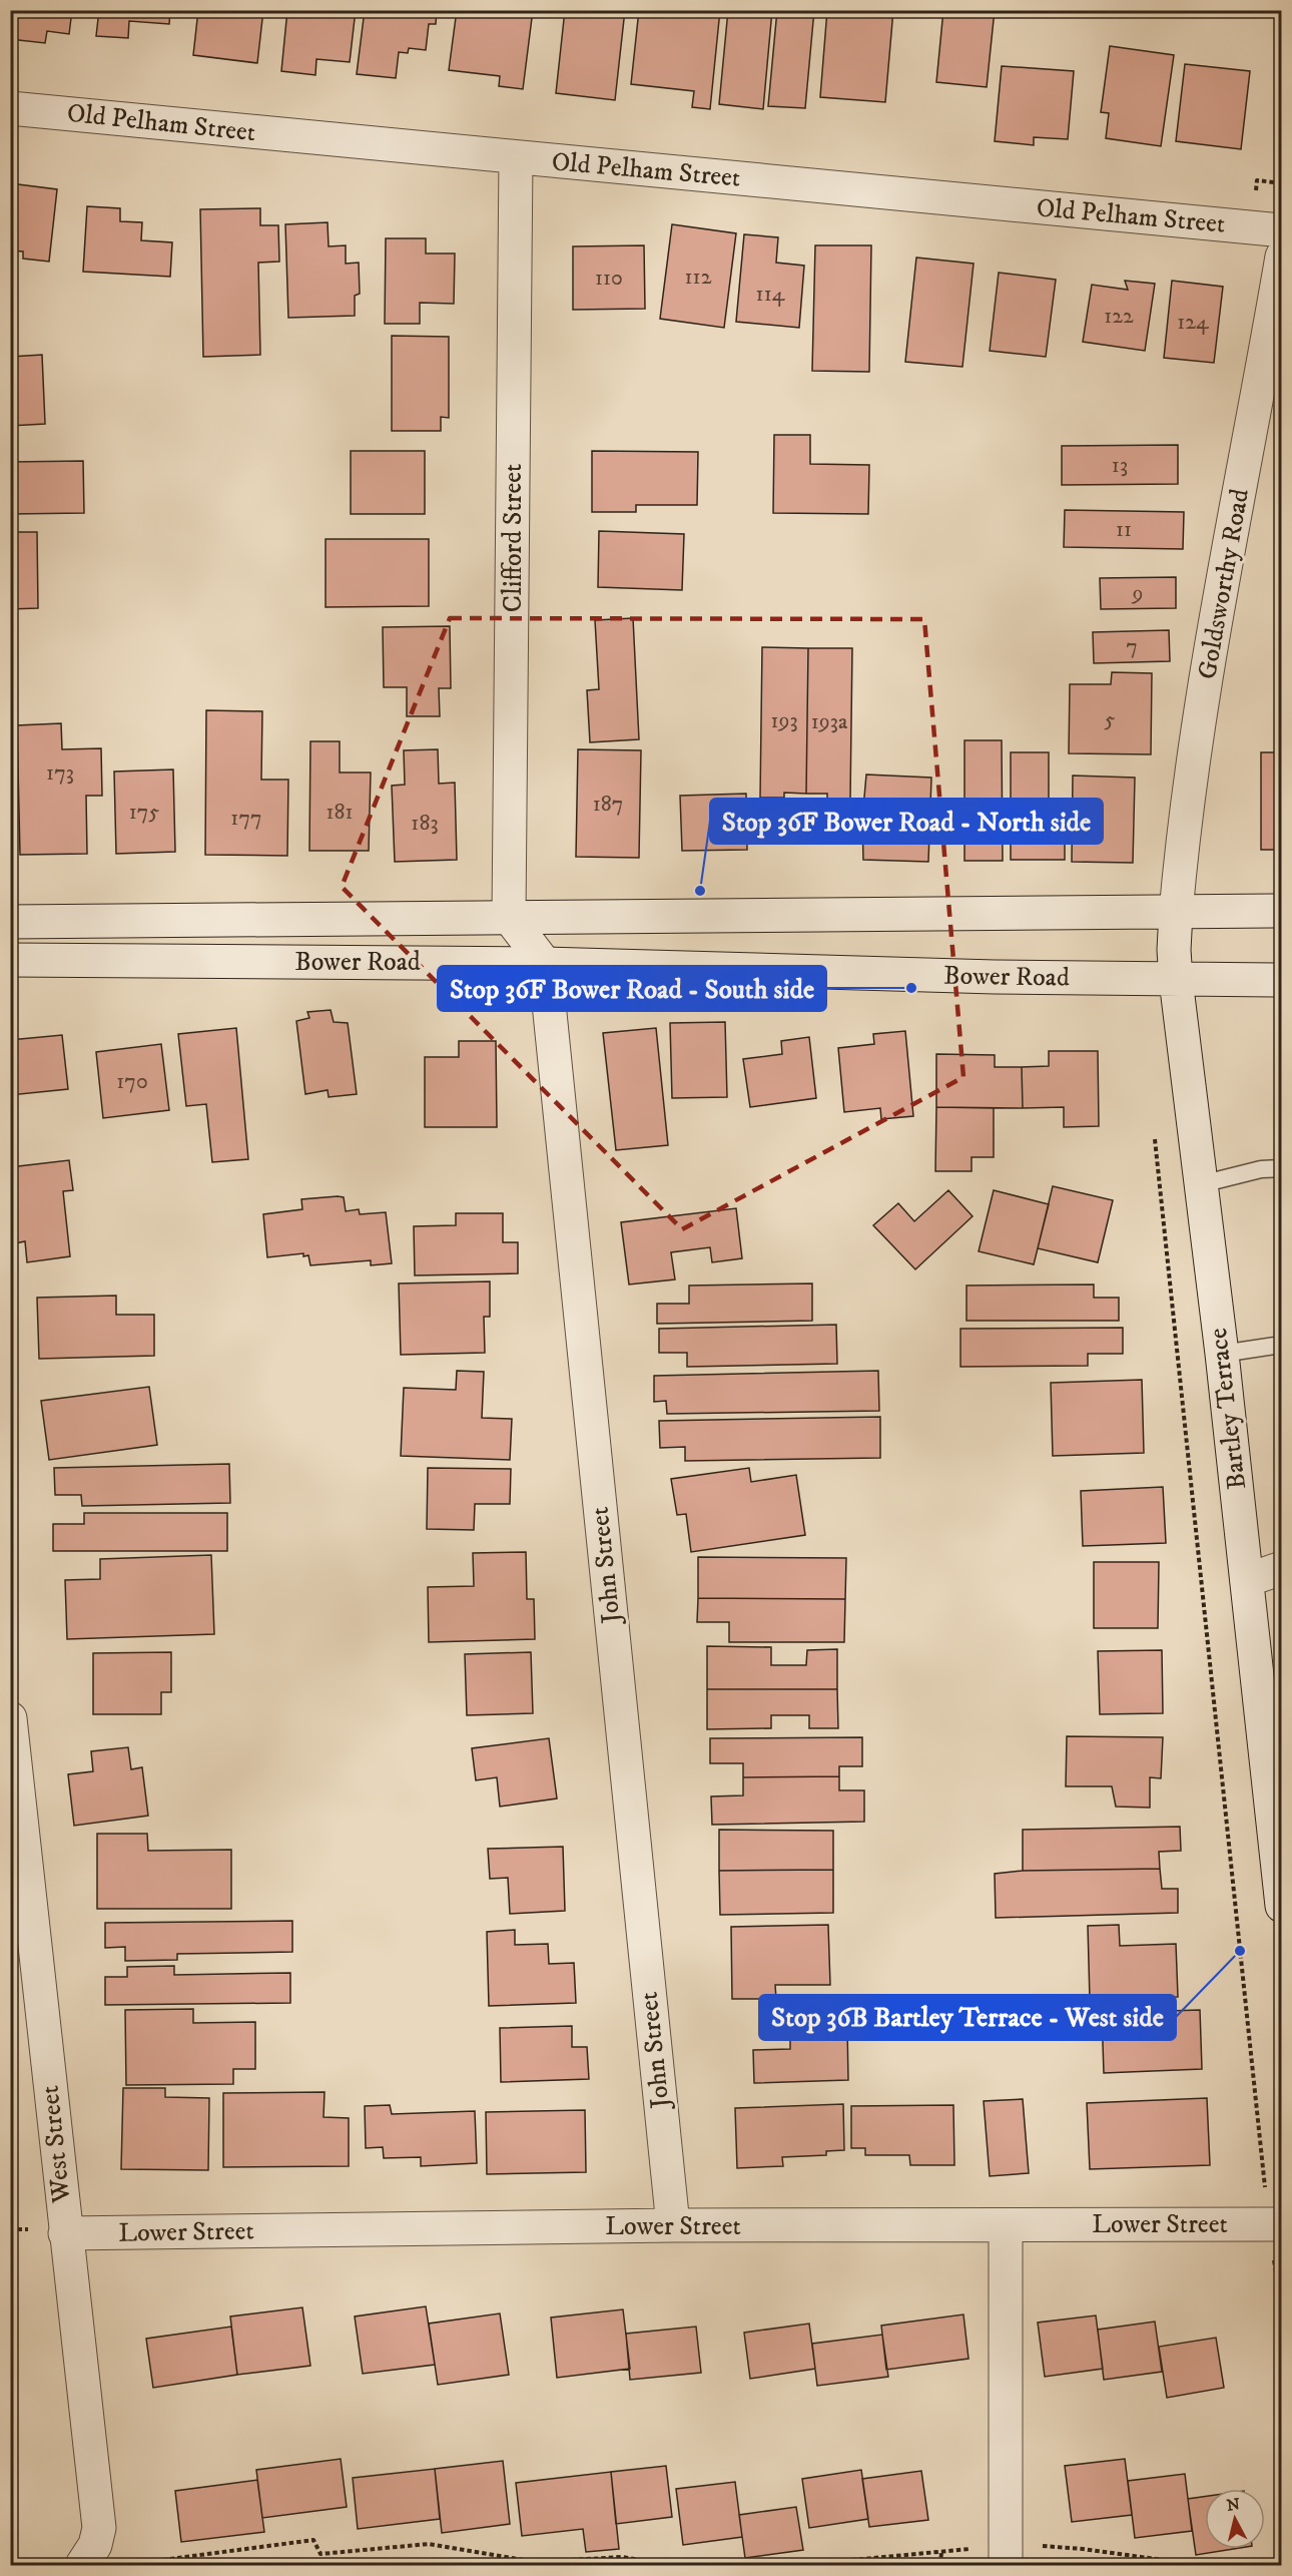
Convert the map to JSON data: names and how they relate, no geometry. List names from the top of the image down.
{
  "streets": {
    "street": [
      "Old Pelham Street",
      "Clifford Street",
      "Goldsworthy Road",
      "Bower Road",
      "Bartley Terrace",
      "John Street",
      "West Street",
      "Lower Street"
    ]
  },
  "crossings": [
    ["Old Pelham Street", "Clifford Street"],
    ["Clifford Street", "Bower Road"],
    ["Goldsworthy Road", "Bower Road"],
    ["Goldsworthy Road", "Bartley Terrace"],
    ["Bower Road", "Bartley Terrace"],
    ["Bower Road", "John Street"],
    ["John Street", "Lower Street"],
    ["West Street", "Lower Street"]
  ],
  "places": ["Stop 36F Bower Road - North side", "Stop 36F Bower Road - South side", "Stop 36B Bartley Terrace - West side"],
  "house_numbers": [
    "112",
    "110",
    "114",
    "122",
    "124",
    "13",
    "11",
    "9",
    "7",
    "5",
    "193",
    "193a",
    "173",
    "187",
    "175",
    "181",
    "177",
    "183",
    "170"
  ],
  "north": "top"
}
